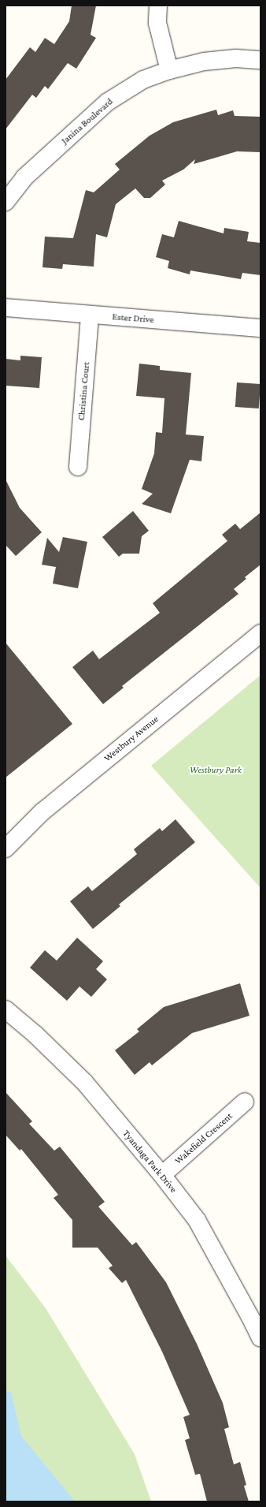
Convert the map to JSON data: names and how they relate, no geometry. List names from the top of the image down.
{
  "streets": {
    "street": [
      "Janina Boulevard",
      "Ester Drive",
      "Christina Court",
      "Westbury Avenue",
      "Wakefield Crescent",
      "Tyandaga Park Drive"
    ]
  },
  "crossings": [
    ["Ester Drive", "Christina Court"],
    ["Wakefield Crescent", "Tyandaga Park Drive"]
  ],
  "parks": ["Westbury Park"]
}
